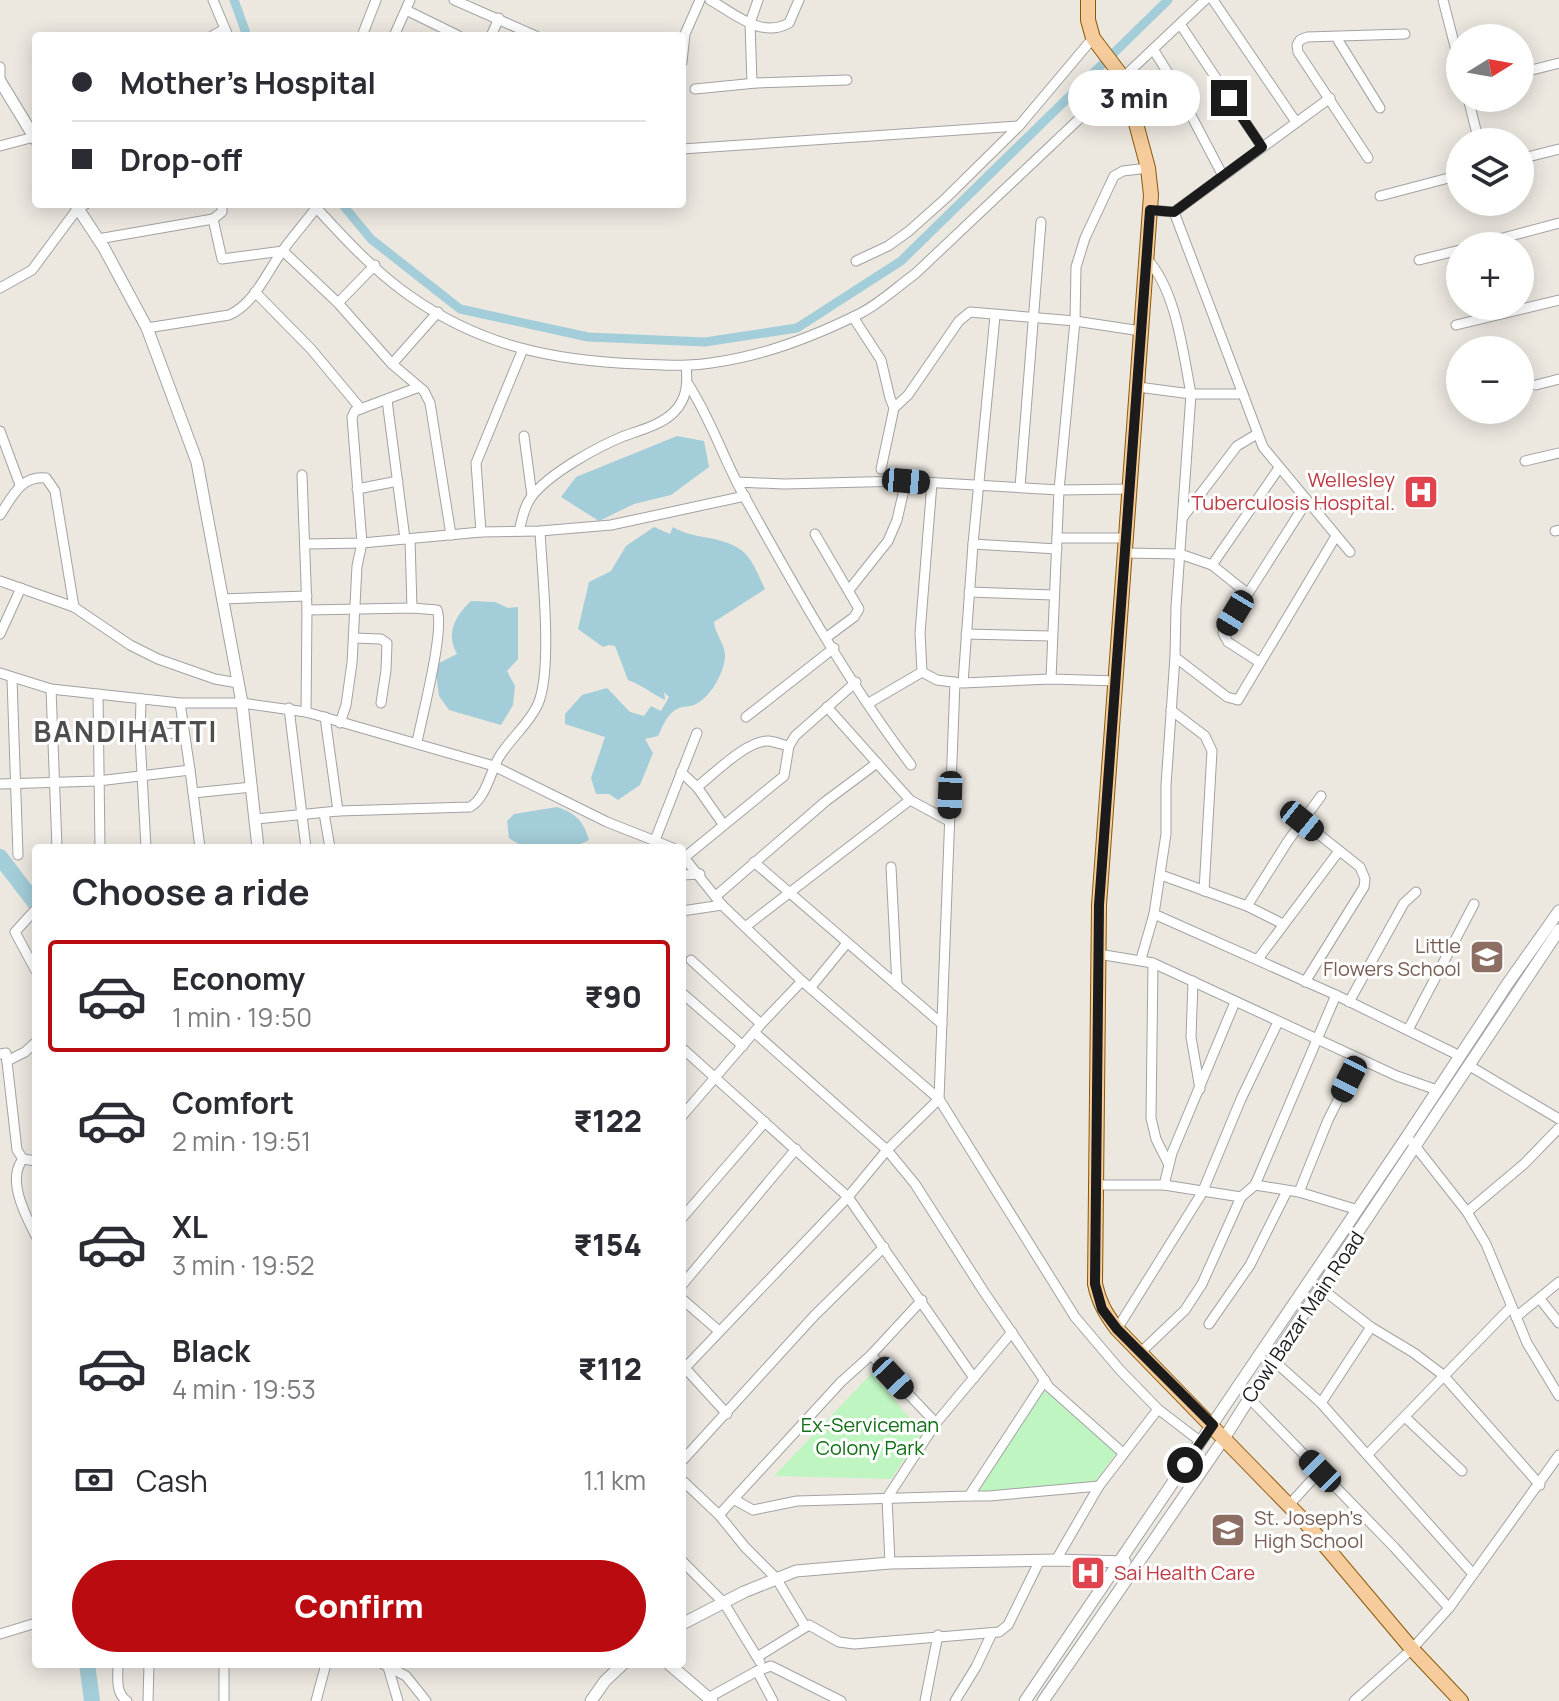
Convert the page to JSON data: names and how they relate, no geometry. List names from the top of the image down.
{
  "streets": {
    "street": ["Cowl Bazar Main Road"]
  },
  "districts": ["BANDIHATTI"],
  "parks": ["Ex-Serviceman Colony Park"],
  "places": {
    "hospital": ["Wellesley Tuberculosis Hospital.", "Sai Health Care"],
    "school or university": ["Little Flowers School", "St. Joseph's High School"]
  },
  "north": "right",
  "page": {
    "map_buttons": ["+", "−"],
    "banner": ["Mother's Hospital", "Drop-off"],
    "bubble": "3 min",
    "heading": "Choose a ride",
    "list": [
      {
        "name": "Economy",
        "note": "1 min · 19:50",
        "value": "₹90"
      },
      {
        "name": "Comfort",
        "note": "2 min · 19:51",
        "value": "₹122"
      },
      {
        "name": "XL",
        "note": "3 min · 19:52",
        "value": "₹154"
      },
      {
        "name": "Black",
        "note": "4 min · 19:53",
        "value": "₹112"
      }
    ],
    "pay": ["Cash", "1.1 km"],
    "buttons": "Confirm"
  }
}
